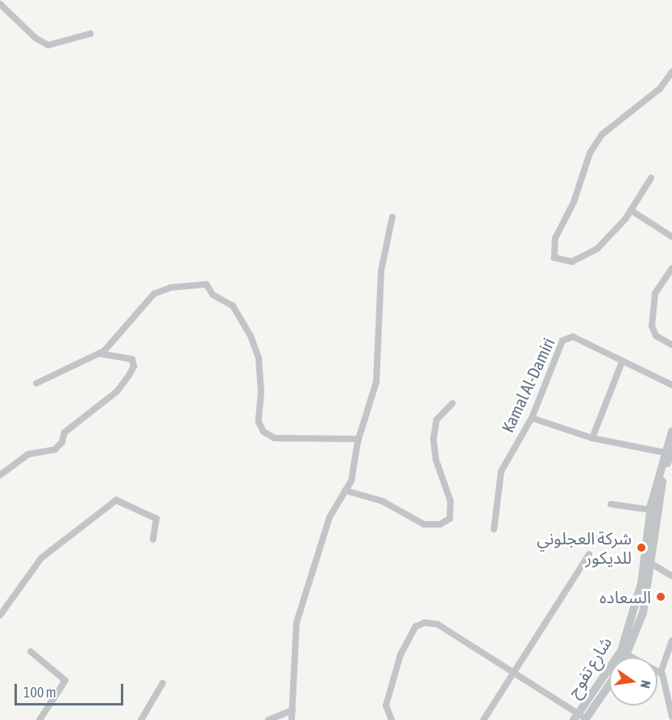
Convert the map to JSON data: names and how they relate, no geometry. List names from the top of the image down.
{
  "streets": {
    "street": ["Kamal Al-Damiri", "شارع تفوح"]
  },
  "places": ["شركة العجلوني للديكور", "السعاده"],
  "scale_bar": "100 m",
  "north": "right"
}
